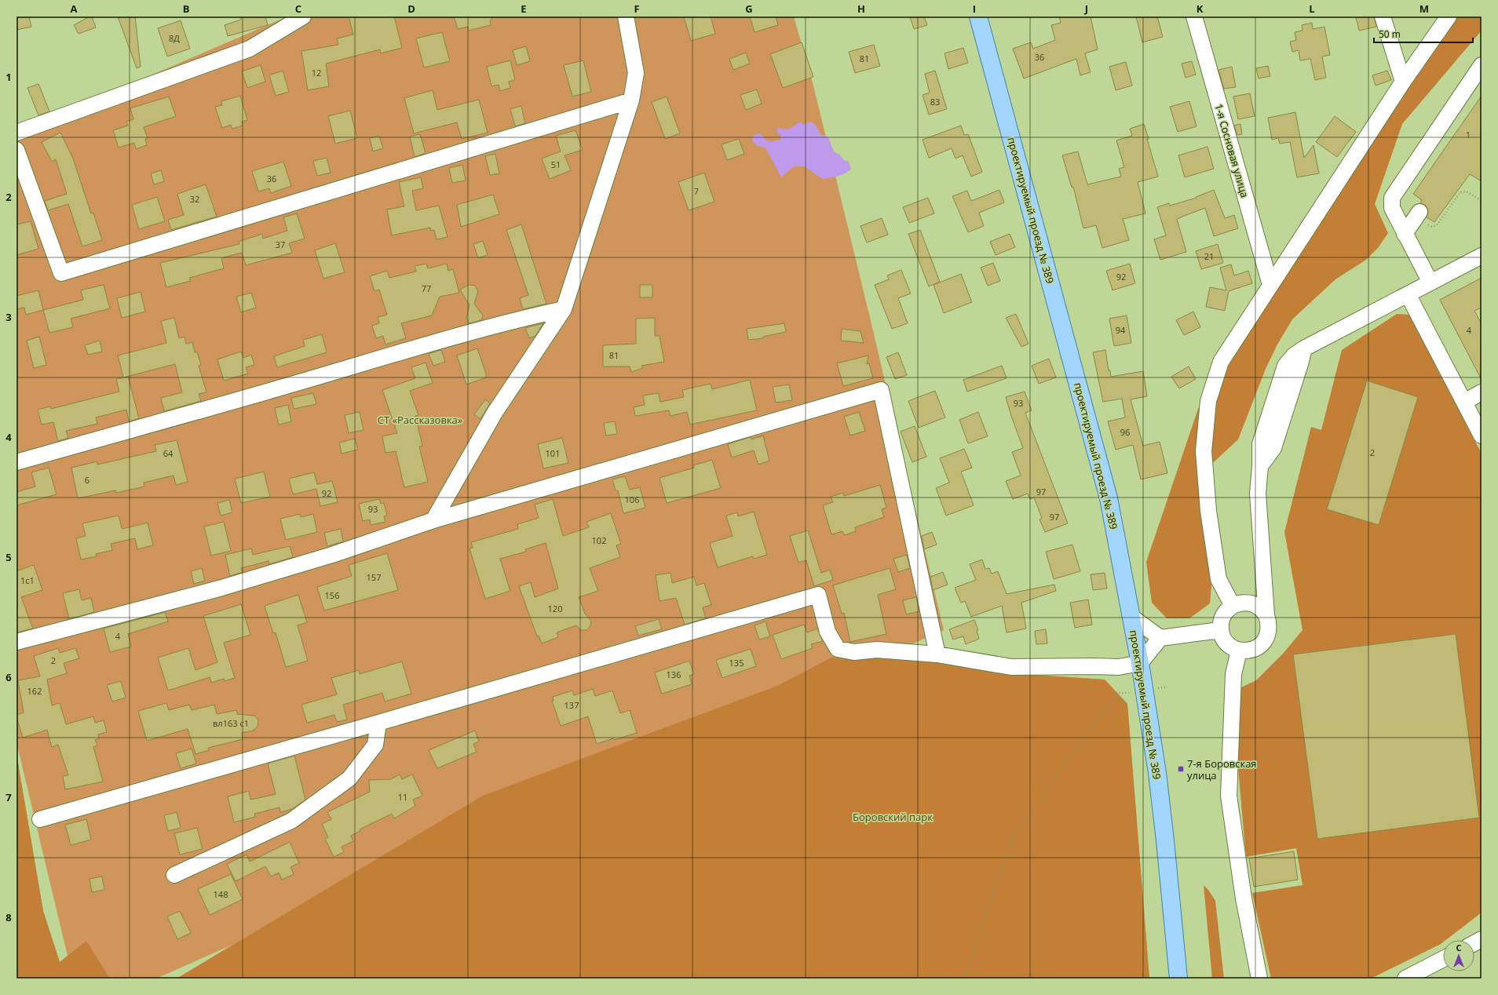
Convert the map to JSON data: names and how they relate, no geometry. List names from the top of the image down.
{
  "streets": {
    "main road": ["проектируемый проезд № 389"],
    "street": ["1-я Сосновая улица"]
  },
  "parks": ["СТ «Рассказовка»", "Боровский парк"],
  "places": {
    "transit": ["7-я Боровская улица"]
  },
  "house_numbers": [
    "8Д",
    "36",
    "81",
    "12",
    "83",
    "1",
    "51",
    "36",
    "7",
    "32",
    "37",
    "21",
    "92",
    "77",
    "94",
    "4",
    "81",
    "93",
    "96",
    "2",
    "64",
    "101",
    "6",
    "97",
    "92",
    "106",
    "93",
    "97",
    "102",
    "157",
    "1с1",
    "156",
    "120",
    "4",
    "2",
    "135",
    "136",
    "162",
    "137",
    "вл163 с1",
    "11",
    "148"
  ],
  "scale_bar": "50 m",
  "north": "top",
  "grid": {
    "columns": [
      "A",
      "B",
      "C",
      "D",
      "E",
      "F",
      "G",
      "H",
      "I",
      "J",
      "K",
      "L",
      "M"
    ],
    "rows": [
      "1",
      "2",
      "3",
      "4",
      "5",
      "6",
      "7",
      "8"
    ]
  }
}
